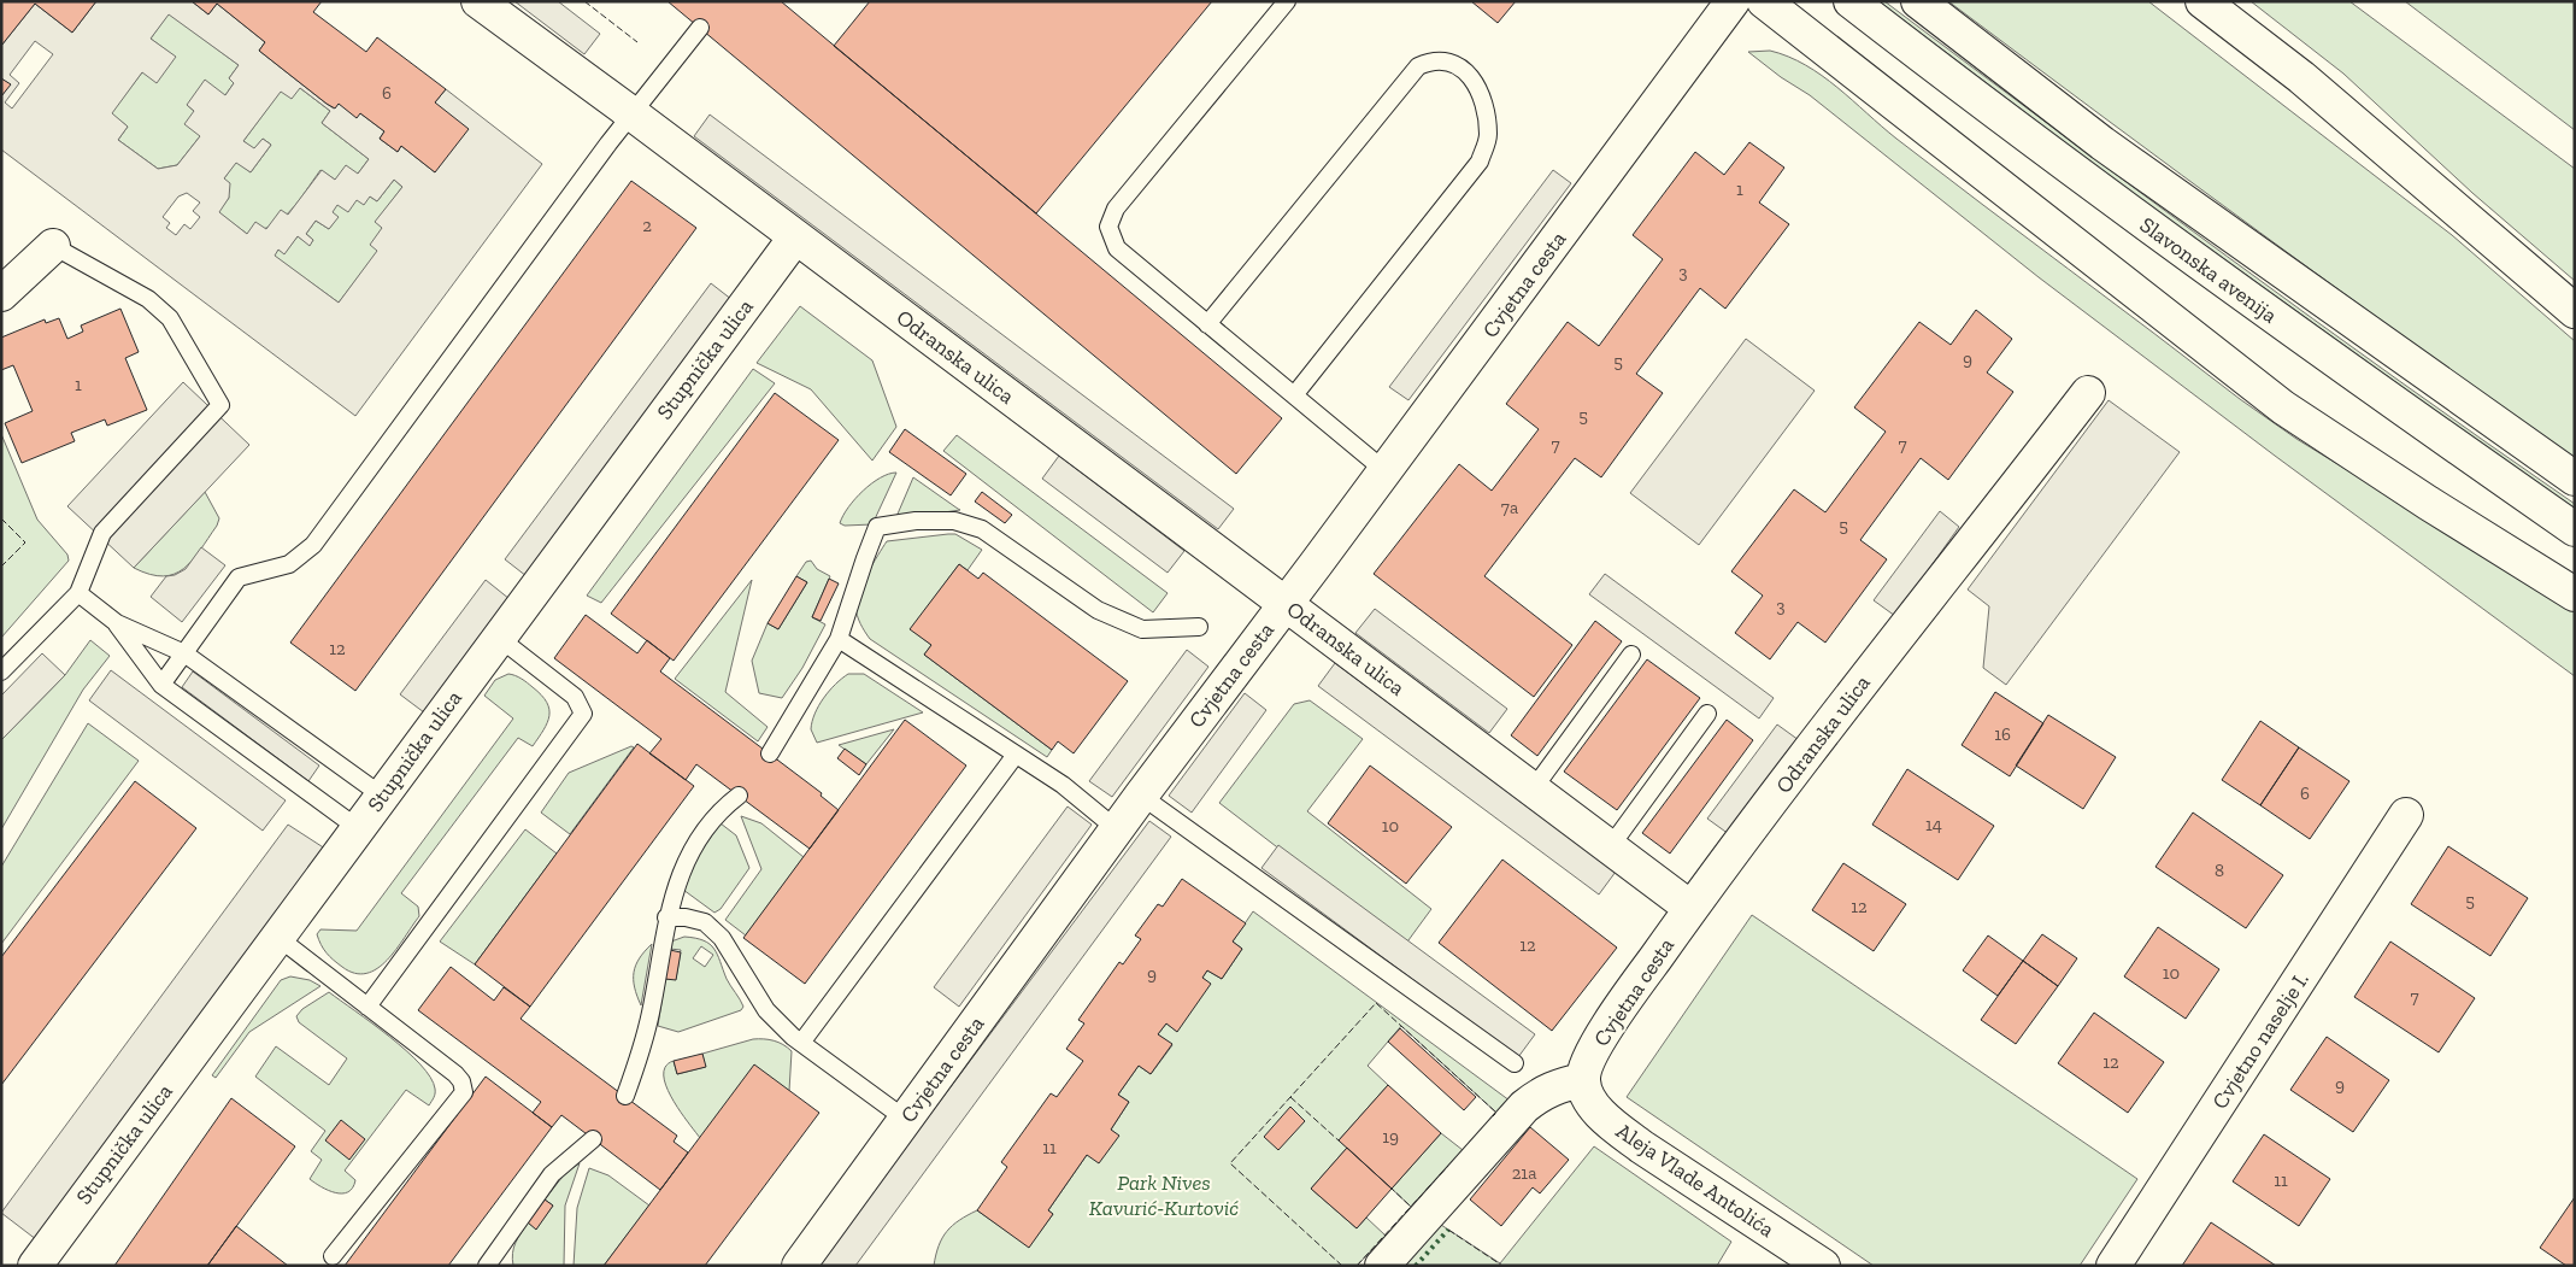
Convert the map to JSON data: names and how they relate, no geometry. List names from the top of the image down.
{
  "streets": {
    "street": [
      "Slavonska avenija",
      "Cvjetna cesta",
      "Odranska ulica",
      "Stupnička ulica",
      "Cvjetno naselje I.",
      "Aleja Vlade Antolića"
    ]
  },
  "crossings": [
    ["Cvjetna cesta", "Odranska ulica"],
    ["Cvjetna cesta", "Aleja Vlade Antolića"],
    ["Odranska ulica", "Stupnička ulica"]
  ],
  "parks": ["Park Nives Kavurić-Kurtović"],
  "house_numbers": [
    "6",
    "1",
    "2",
    "3",
    "9",
    "5",
    "1",
    "5",
    "7",
    "7",
    "7a",
    "5",
    "3",
    "12",
    "16",
    "6",
    "14",
    "10",
    "8",
    "5",
    "12",
    "12",
    "10",
    "9",
    "7",
    "12",
    "9",
    "19",
    "11",
    "21a",
    "11"
  ]
}
